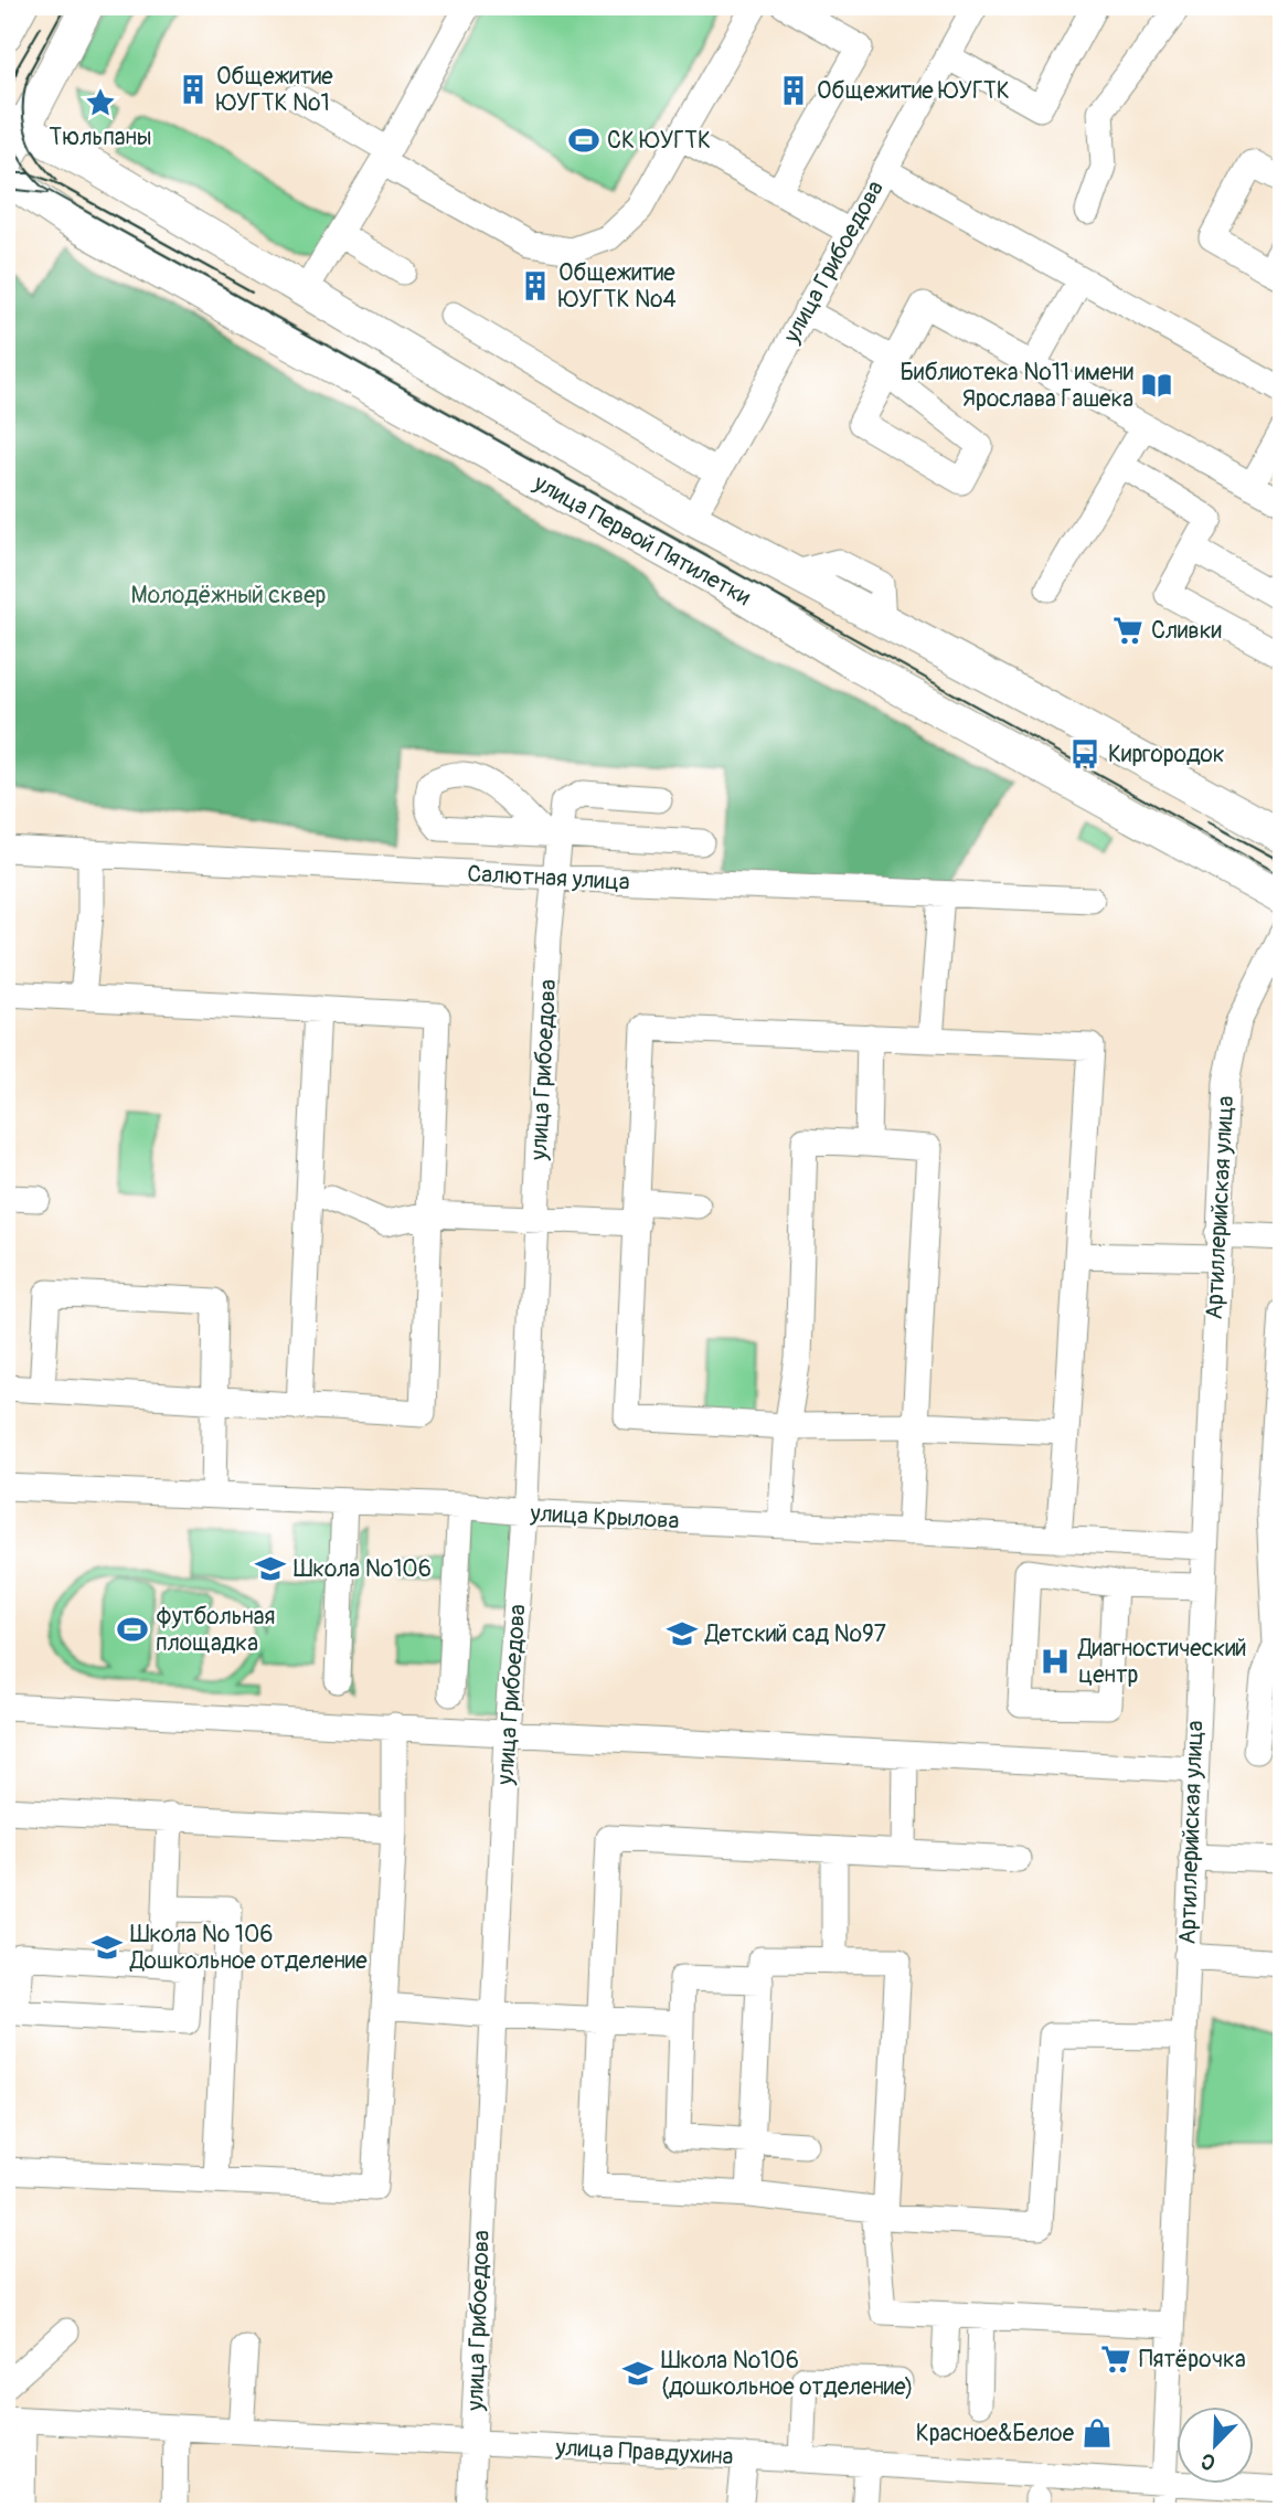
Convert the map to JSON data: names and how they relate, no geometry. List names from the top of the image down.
{
  "streets": {
    "main road": ["улица Первой Пятилетки"],
    "street": [
      "улица Грибоедова",
      "Салютная улица",
      "Артиллерийская улица",
      "улица Крылова",
      "улица Правдухина"
    ]
  },
  "crossings": [
    ["улица Грибоедова", "улица Первой Пятилетки"],
    ["улица Грибоедова", "Салютная улица"],
    ["улица Грибоедова", "улица Крылова"],
    ["улица Грибоедова", "улица Правдухина"],
    ["Артиллерийская улица", "улица Крылова"],
    ["Артиллерийская улица", "улица Правдухина"]
  ],
  "parks": ["Молодёжный сквер"],
  "places": {
    "building": ["Общежитие ЮУГТК №1", "Общежитие ЮУГТК", "Общежитие ЮУГТК №4"],
    "place": ["Тюльпаны"],
    "sports": ["СК ЮУГТК", "футбольная площадка"],
    "library": ["Библиотека №11 имени Ярослава Гашека"],
    "supermarket": ["Сливки", "Пятёрочка"],
    "bus stop": ["Киргородок"],
    "school or university": [
      "Школа №106",
      "Детский сад №97",
      "Школа № 106 Дошкольное отделение",
      "Школа №106 (дошкольное отделение)"
    ],
    "hospital": ["Диагностический центр"],
    "shop": ["Красное&Белое"]
  },
  "north": "bottom left"
}
